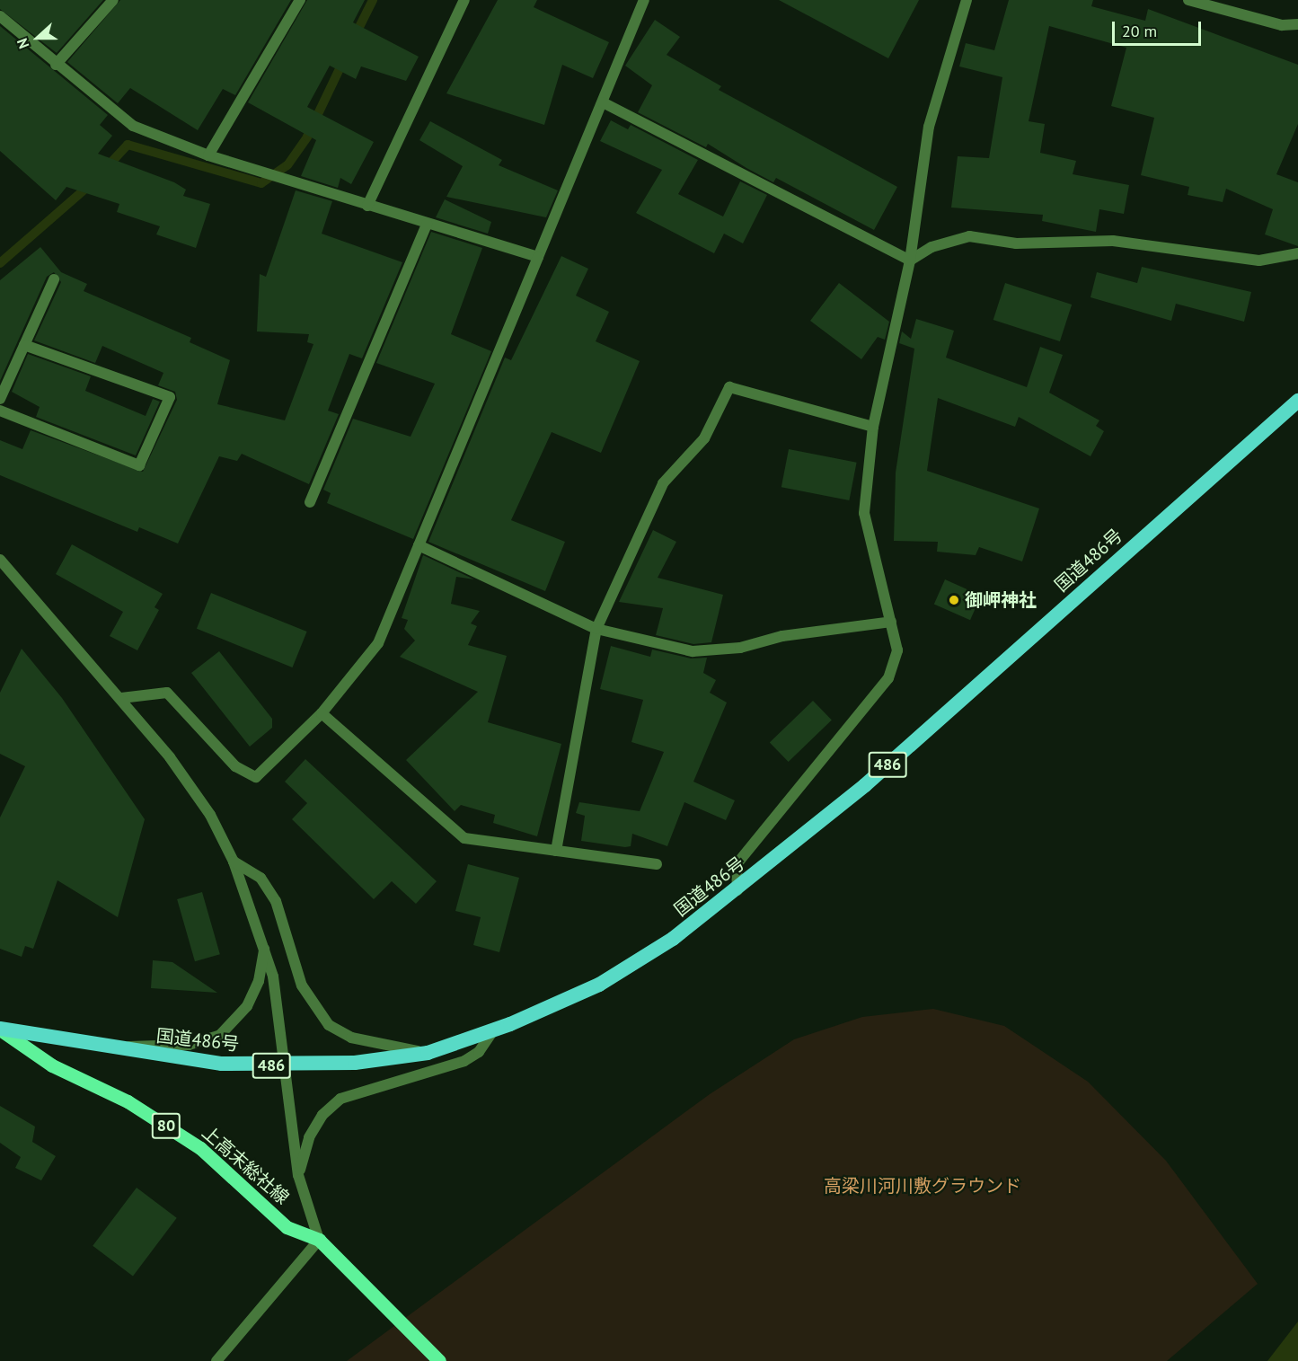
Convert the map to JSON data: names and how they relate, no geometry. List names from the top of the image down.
{
  "streets": {
    "highway": ["国道486号", "486"],
    "main road": ["80", "上高末総社線"]
  },
  "crossings": [
    ["国道486号", "上高末総社線"]
  ],
  "parks": ["高梁川河川敷グラウンド"],
  "places": ["御岬神社"],
  "scale_bar": "20 m",
  "north": "left"
}
